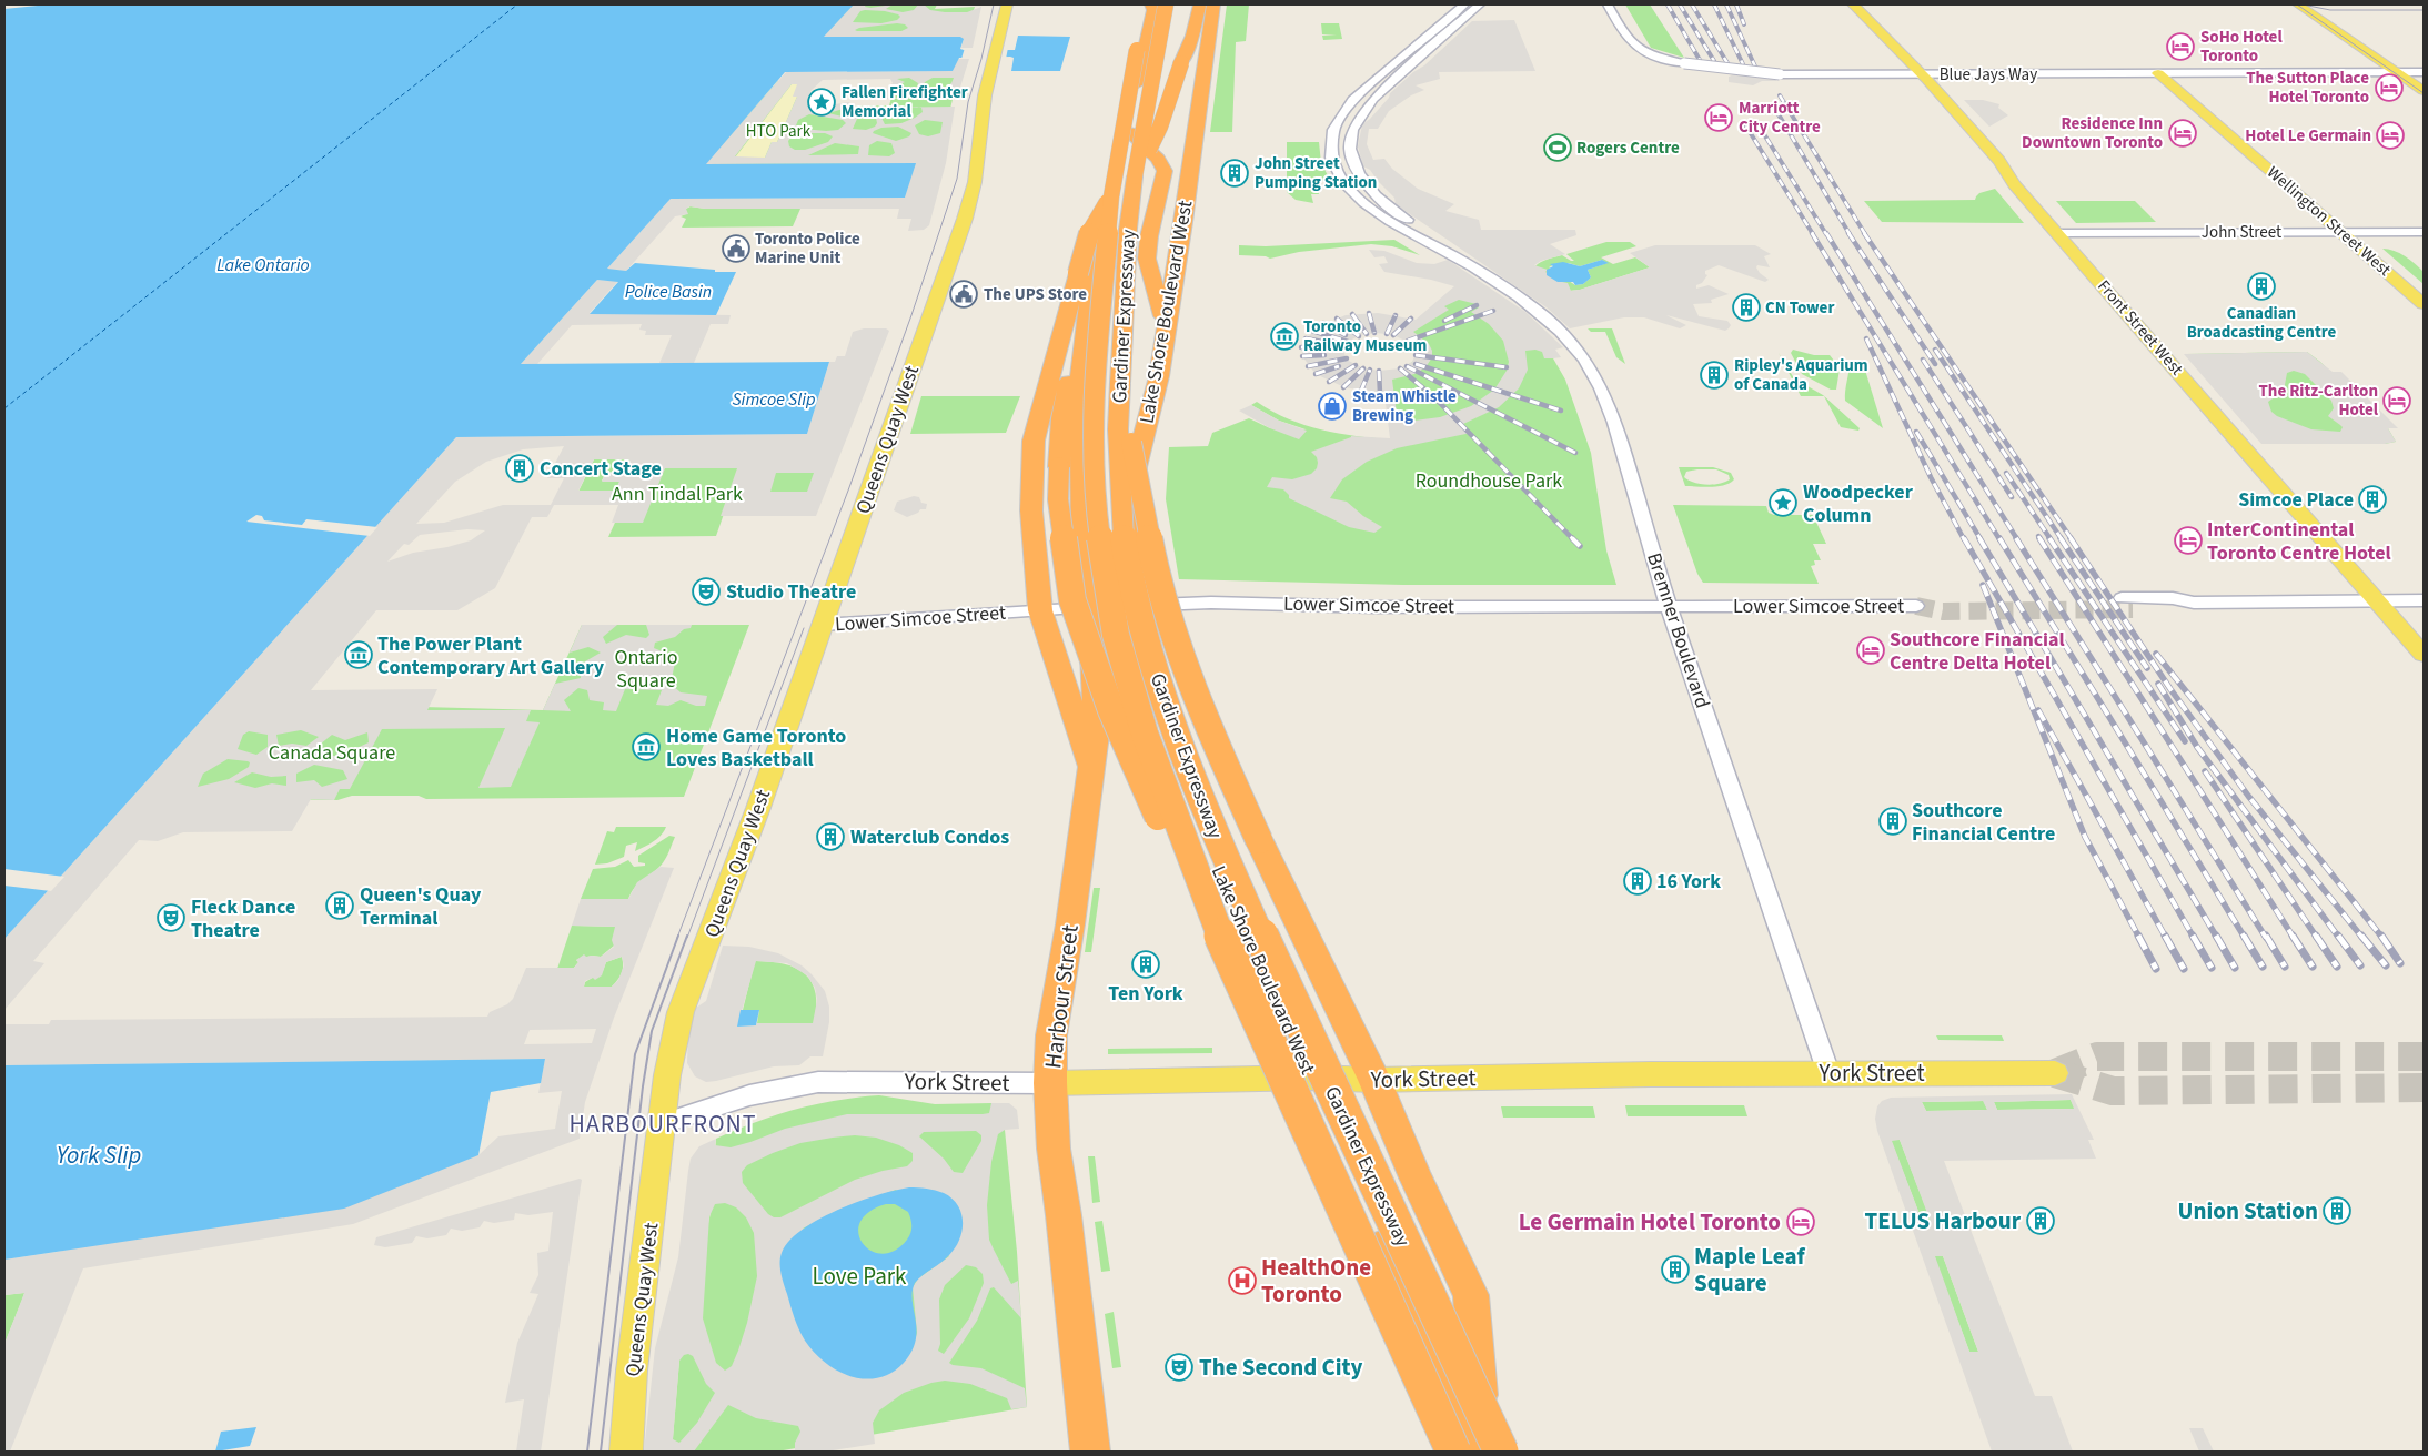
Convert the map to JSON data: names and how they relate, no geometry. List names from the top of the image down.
{
  "streets": {
    "highway": ["Lake Shore Boulevard West", "Gardiner Expressway", "Harbour Street"],
    "main road": [
      "Wellington Street West",
      "Front Street West",
      "Queens Quay West",
      "York Street"
    ],
    "street": [
      "Blue Jays Way",
      "John Street",
      "Lower Simcoe Street",
      "Bremner Boulevard"
    ]
  },
  "crossings": [
    ["Blue Jays Way", "Wellington Street West"],
    ["Blue Jays Way", "Front Street West"],
    ["Wellington Street West", "John Street"],
    ["John Street", "Front Street West"],
    ["Lake Shore Boulevard West", "Lower Simcoe Street"],
    ["Lake Shore Boulevard West", "York Street"],
    ["Queens Quay West", "Lower Simcoe Street"],
    ["Queens Quay West", "York Street"],
    ["Lower Simcoe Street", "Bremner Boulevard"],
    ["Lower Simcoe Street", "Harbour Street"],
    ["Bremner Boulevard", "York Street"],
    ["Harbour Street", "York Street"]
  ],
  "districts": ["HARBOURFRONT"],
  "water": [
    "Lake Ontario",
    "Police Basin",
    "Simcoe Slip",
    "York Slip"
  ],
  "parks": [
    "HTO Park",
    "Roundhouse Park",
    "Ann Tindal Park",
    "Ontario Square",
    "Canada Square",
    "Love Park"
  ],
  "places": {
    "hotel": [
      "SoHo Hotel Toronto",
      "The Sutton Place Hotel Toronto",
      "Marriott City Centre",
      "Residence Inn Downtown Toronto",
      "Hotel Le Germain",
      "The Ritz-Carlton Hotel",
      "InterContinental Toronto Centre Hotel",
      "Southcore Financial Centre Delta Hotel",
      "Le Germain Hotel Toronto"
    ],
    "place": ["Fallen Firefighter Memorial", "Woodpecker Column"],
    "sports": ["Rogers Centre"],
    "building": [
      "John Street Pumping Station",
      "Canadian Broadcasting Centre",
      "CN Tower",
      "Ripley's Aquarium of Canada",
      "Concert Stage",
      "Simcoe Place",
      "Southcore Financial Centre",
      "Waterclub Condos",
      "16 York",
      "Queen's Quay Terminal",
      "Ten York",
      "Union Station",
      "TELUS Harbour",
      "Maple Leaf Square"
    ],
    "public building": ["Toronto Police Marine Unit", "The UPS Store"],
    "museum": ["Toronto Railway Museum", "The Power Plant Contemporary Art Gallery", "Home Game Toronto Loves Basketball"],
    "shop": ["Steam Whistle Brewing"],
    "theatre": ["Studio Theatre", "Fleck Dance Theatre", "The Second City"],
    "hospital": ["HealthOne Toronto"]
  }
}
